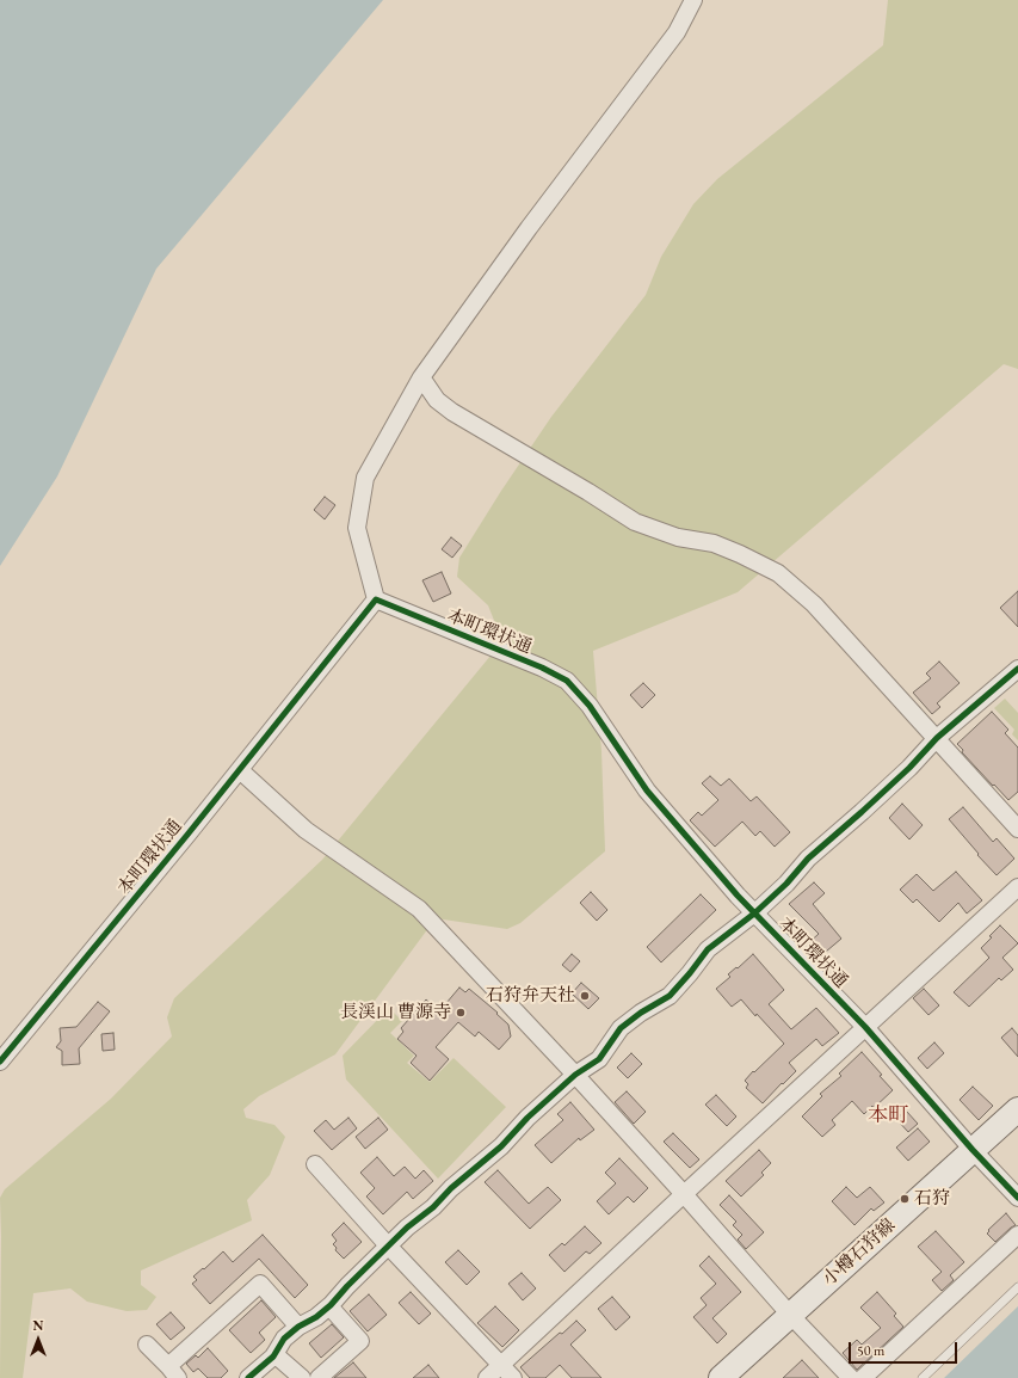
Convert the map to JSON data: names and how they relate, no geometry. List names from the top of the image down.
{
  "streets": {
    "main road": ["小樽石狩線"],
    "street": ["本町環状通"]
  },
  "crossings": [
    ["本町環状通", "小樽石狩線"]
  ],
  "districts": ["本町"],
  "places": ["石狩弁天社", "長渓山 曹源寺", "石狩"],
  "scale_bar": "50 m",
  "north": "top"
}
